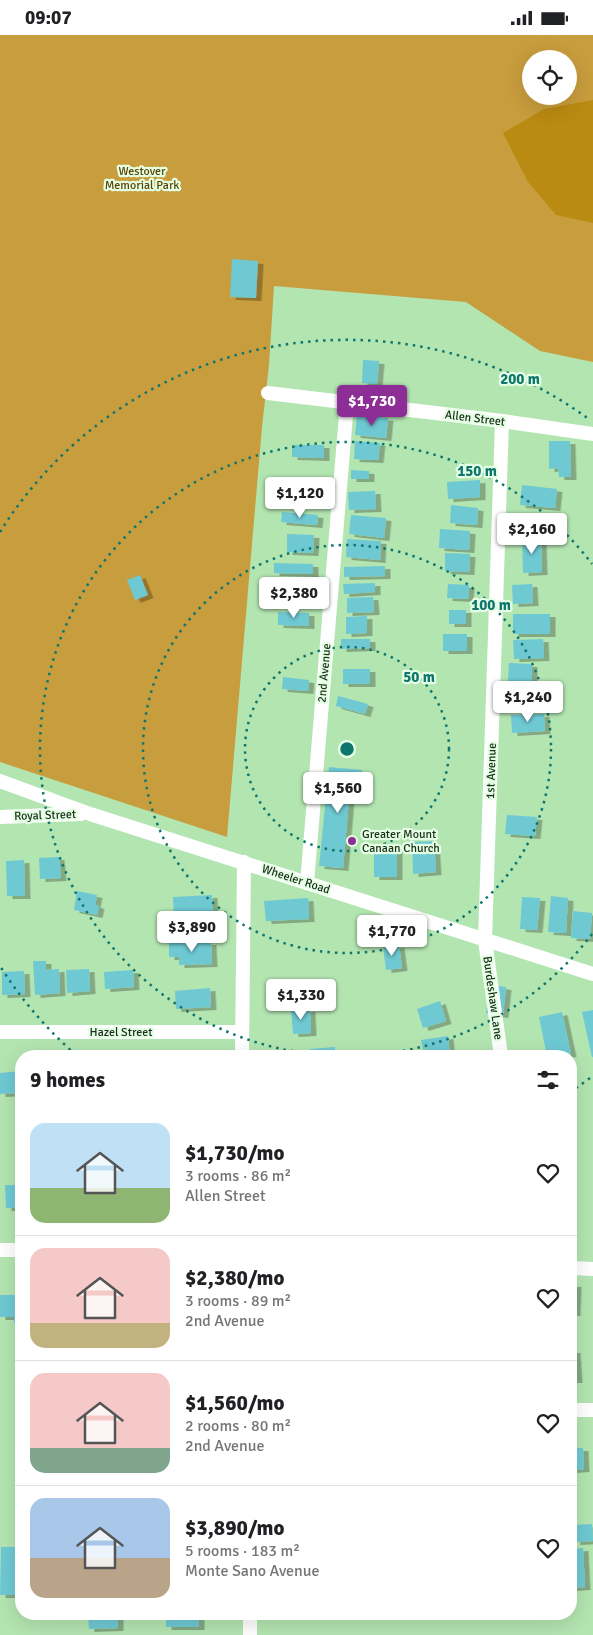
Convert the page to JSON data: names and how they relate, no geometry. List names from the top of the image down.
{
  "streets": {
    "street": [
      "Allen Street",
      "2nd Avenue",
      "1st Avenue",
      "Royal Street",
      "Wheeler Road",
      "Burdeshaw Lane",
      "Hazel Street"
    ]
  },
  "crossings": [
    ["Allen Street", "2nd Avenue"],
    ["Allen Street", "1st Avenue"],
    ["2nd Avenue", "Wheeler Road"],
    ["1st Avenue", "Wheeler Road"],
    ["1st Avenue", "Burdeshaw Lane"],
    ["Royal Street", "Wheeler Road"],
    ["Wheeler Road", "Burdeshaw Lane"]
  ],
  "parks": ["Westover Memorial Park"],
  "places": ["Greater Mount Canaan Church"],
  "page": {
    "status": "09:07",
    "price": [
      "$1,730",
      "$1,120",
      "$2,160",
      "$2,380",
      "$1,240",
      "$1,560",
      "$3,890",
      "$1,770",
      "$1,330"
    ],
    "heading": "9 homes",
    "list": [
      {
        "name": "$1,730/mo",
        "note": "3 rooms · 86 m² · Allen Street"
      },
      {
        "name": "$2,380/mo",
        "note": "3 rooms · 89 m² · 2nd Avenue"
      },
      {
        "name": "$1,560/mo",
        "note": "2 rooms · 80 m² · 2nd Avenue"
      },
      {
        "name": "$3,890/mo",
        "note": "5 rooms · 183 m² · Monte Sano Avenue"
      }
    ]
  },
  "rings": [
    "200 m",
    "150 m",
    "100 m",
    "50 m"
  ]
}
